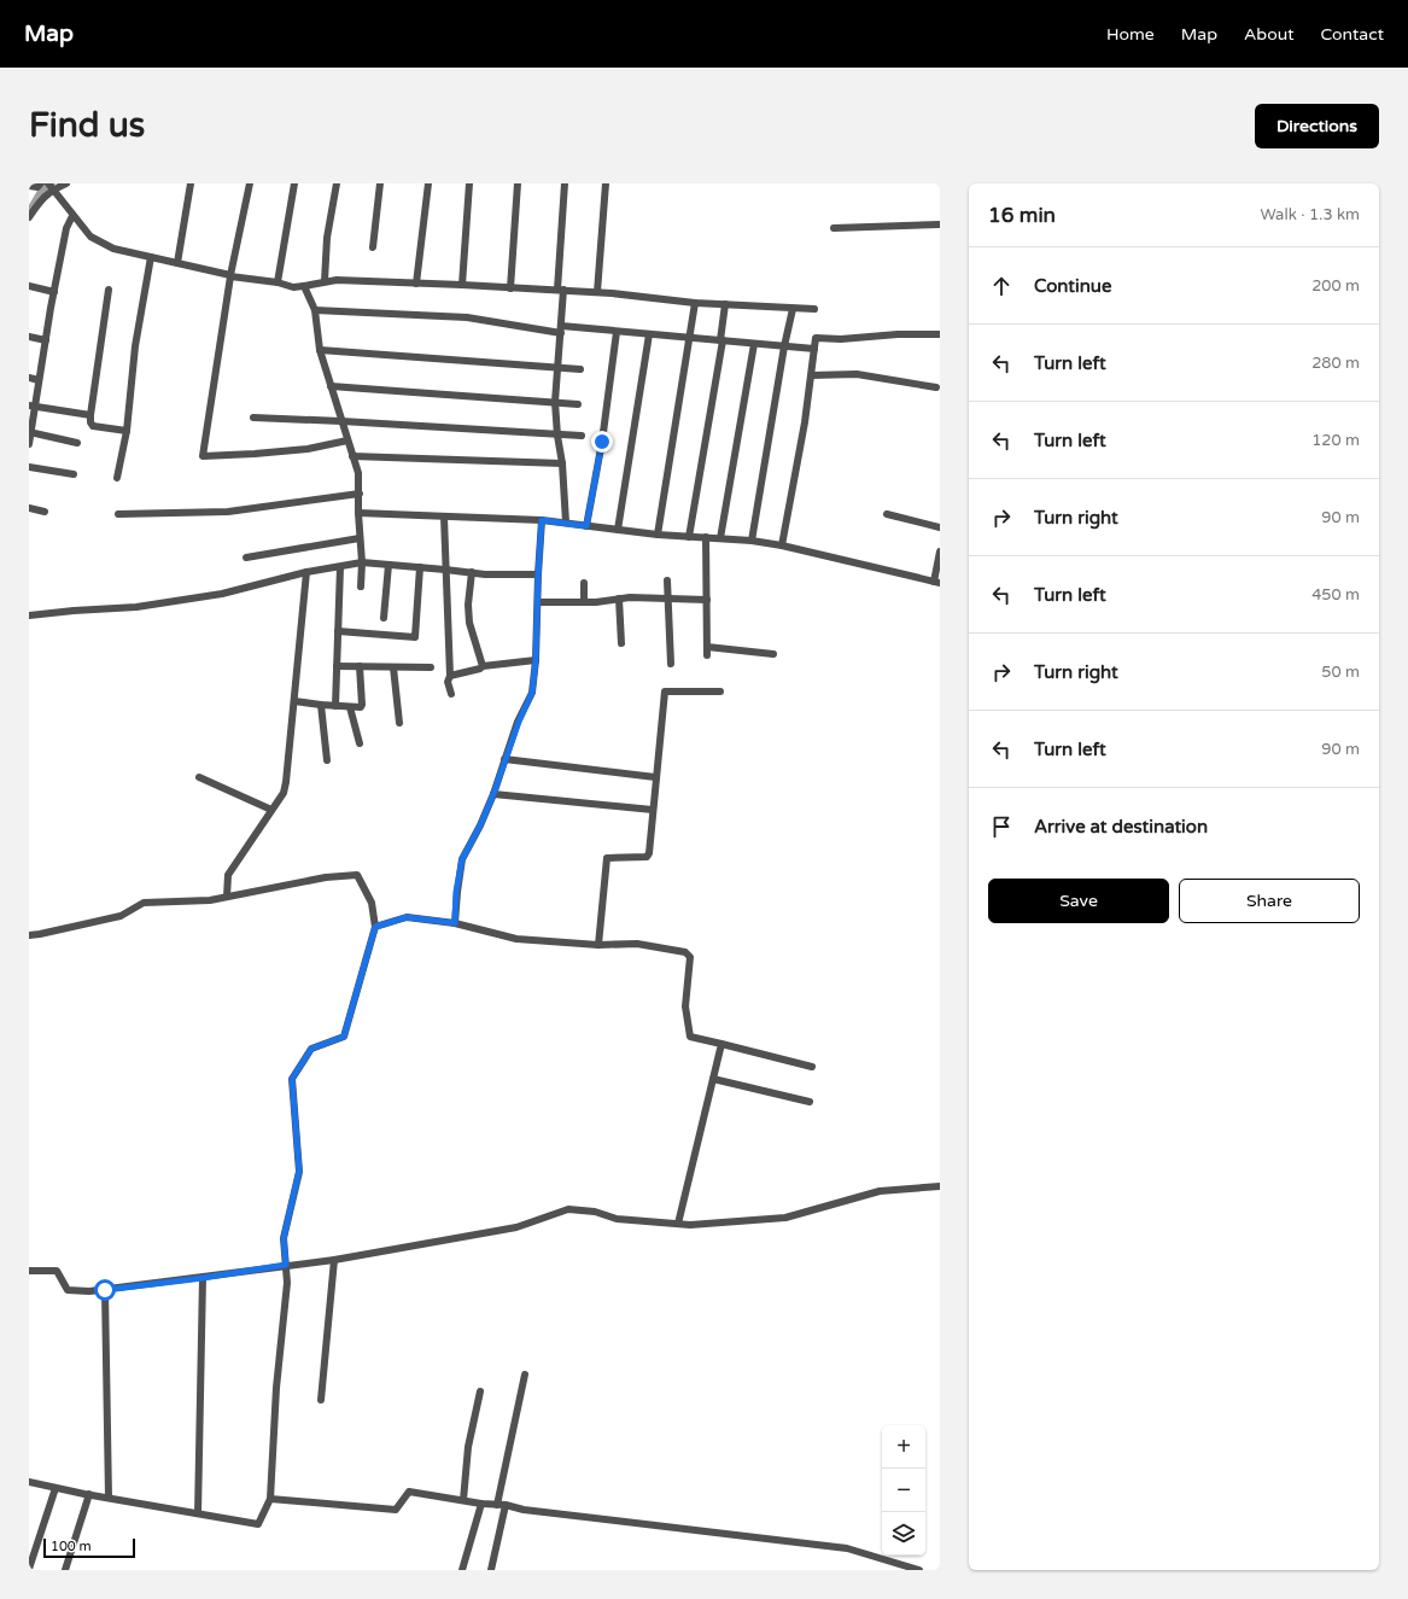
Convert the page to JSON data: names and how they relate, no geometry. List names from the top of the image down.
{
  "scale_bar": "100 m",
  "page": {
    "header": "Map",
    "nav": [
      "Home",
      "Map",
      "About",
      "Contact"
    ],
    "buttons": [
      "Directions",
      ["Save", "Share"]
    ],
    "title": "Find us",
    "heading": ["16 min", "Walk · 1.3 km"],
    "list": [
      ["Continue", "200 m"],
      ["Turn left", "280 m"],
      ["Turn left", "120 m"],
      ["Turn right", "90 m"],
      ["Turn left", "450 m"],
      ["Turn right", "50 m"],
      ["Turn left", "90 m"],
      "Arrive at destination"
    ],
    "map_buttons": ["+", "−"],
    "scale": "100 m"
  }
}
